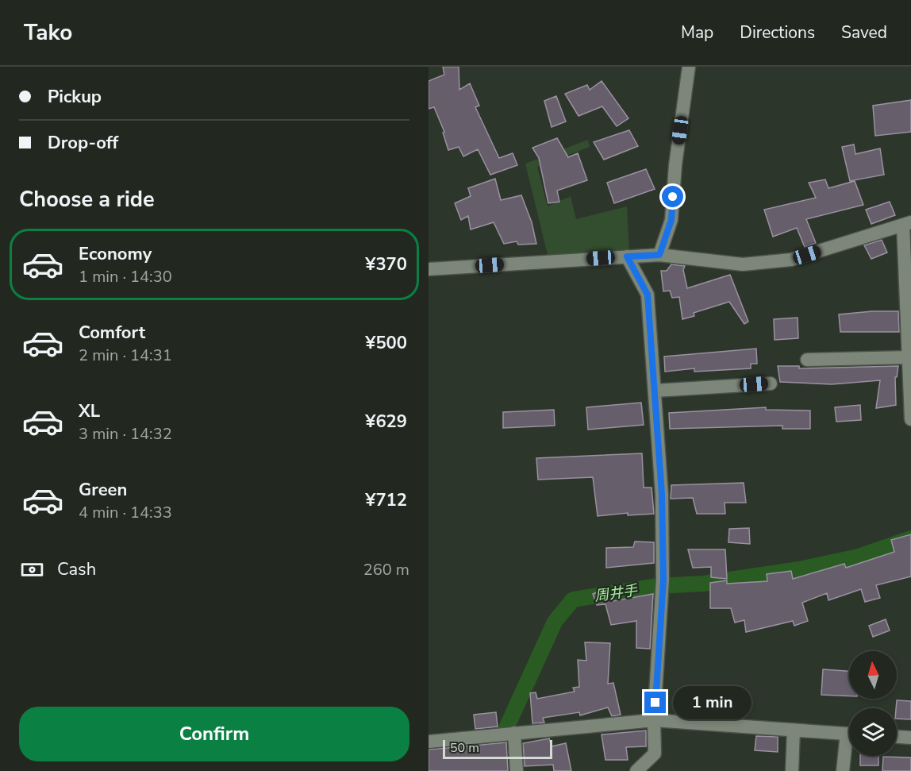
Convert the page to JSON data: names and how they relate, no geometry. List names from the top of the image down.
{
  "water": ["周井手"],
  "scale_bar": "50 m",
  "north": "top",
  "page": {
    "header": "Tako",
    "nav": ["Map", "Directions", "Saved"],
    "banner": ["Pickup", "Drop-off"],
    "heading": "Choose a ride",
    "list": [
      {
        "name": "Economy",
        "note": "1 min · 14:30",
        "value": "¥370"
      },
      {
        "name": "Comfort",
        "note": "2 min · 14:31",
        "value": "¥500"
      },
      {
        "name": "XL",
        "note": "3 min · 14:32",
        "value": "¥629"
      },
      {
        "name": "Green",
        "note": "4 min · 14:33",
        "value": "¥712"
      }
    ],
    "pay": ["Cash", "260 m"],
    "bubble": "1 min",
    "buttons": "Confirm",
    "scale": "50 m"
  }
}
